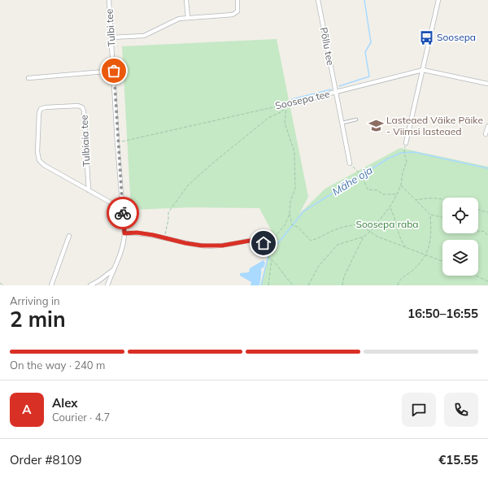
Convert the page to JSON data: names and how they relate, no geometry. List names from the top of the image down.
{
  "streets": {
    "street": [
      "Tulbi tee",
      "Põllu tee",
      "Soosepa tee",
      "Tulbiaia tee"
    ]
  },
  "crossings": [
    ["Tulbi tee", "Soosepa tee"],
    ["Tulbi tee", "Tulbiaia tee"],
    ["Põllu tee", "Soosepa tee"]
  ],
  "water": ["Mähe oja"],
  "parks": ["Soosepa raba"],
  "places": {
    "bus stop": ["Soosepa"],
    "school or university": ["Lasteaed Väike Päike - Viimsi lasteaed"]
  },
  "page": {
    "heading": ["2 min", "Arriving in", "16:50–16:55"],
    "panel": [
      "Alex",
      "Courier · 4.7",
      "Order #8109",
      "€15.55"
    ],
    "bar": "On the way · 240 m",
    "round": "A"
  }
}
